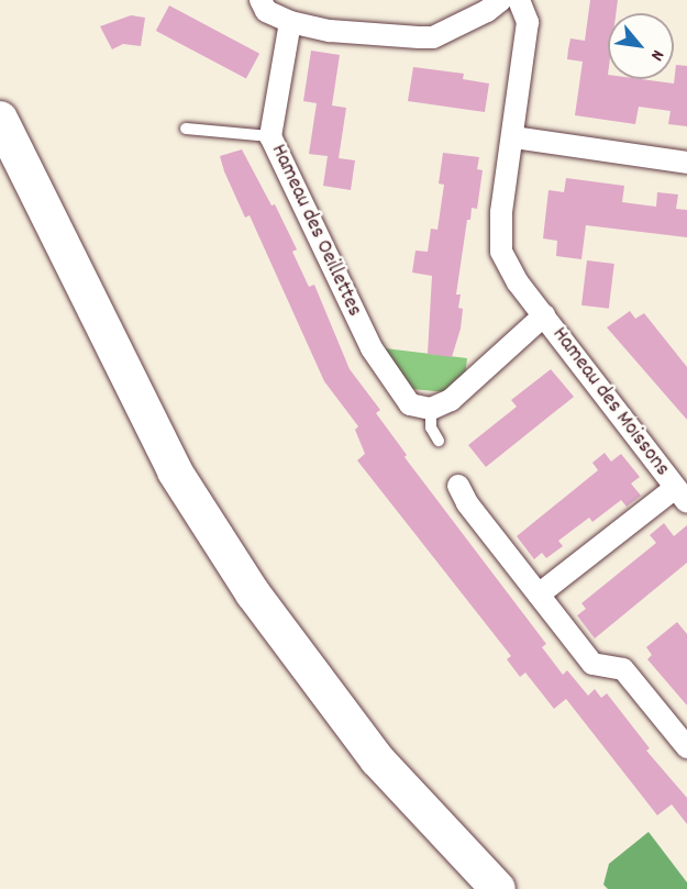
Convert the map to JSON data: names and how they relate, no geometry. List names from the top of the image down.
{
  "streets": {
    "street": ["Hameau des Oeillettes", "Hameau des Moissons"]
  },
  "north": "bottom right"
}
